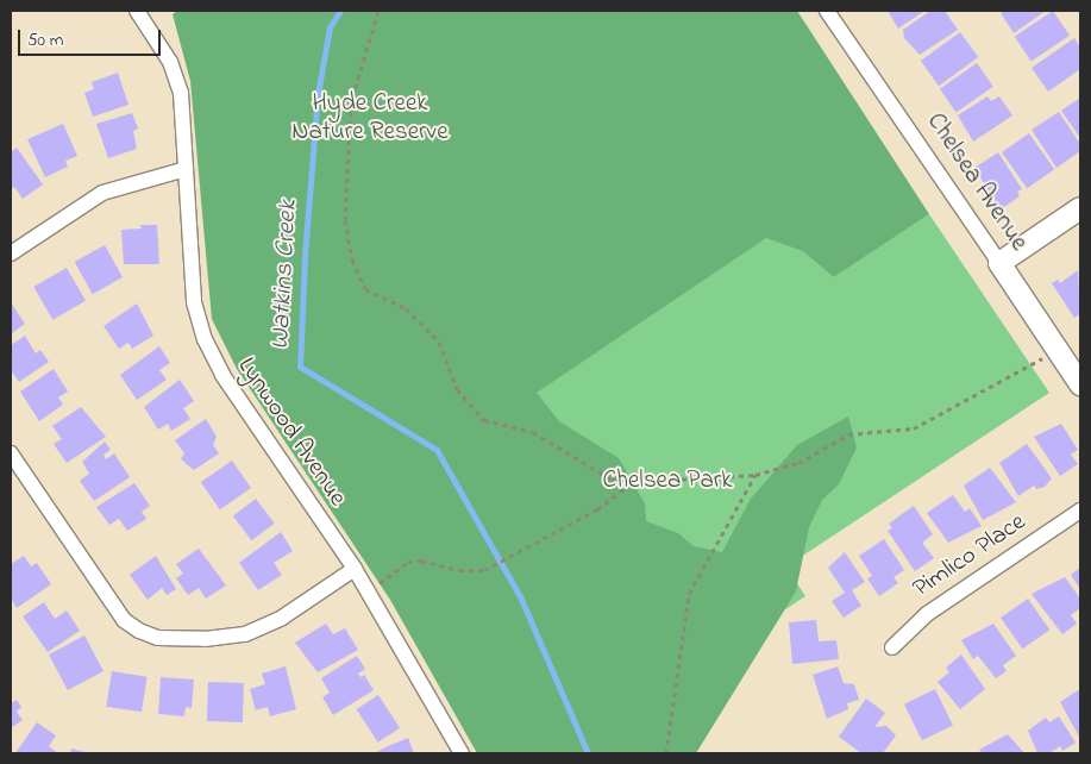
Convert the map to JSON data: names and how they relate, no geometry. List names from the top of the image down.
{
  "streets": {
    "street": ["Chelsea Avenue", "Lynwood Avenue", "Pimlico Place"]
  },
  "water": ["Watkins Creek"],
  "parks": ["Hyde Creek Nature Reserve", "Chelsea Park"],
  "scale_bar": "50 m"
}
